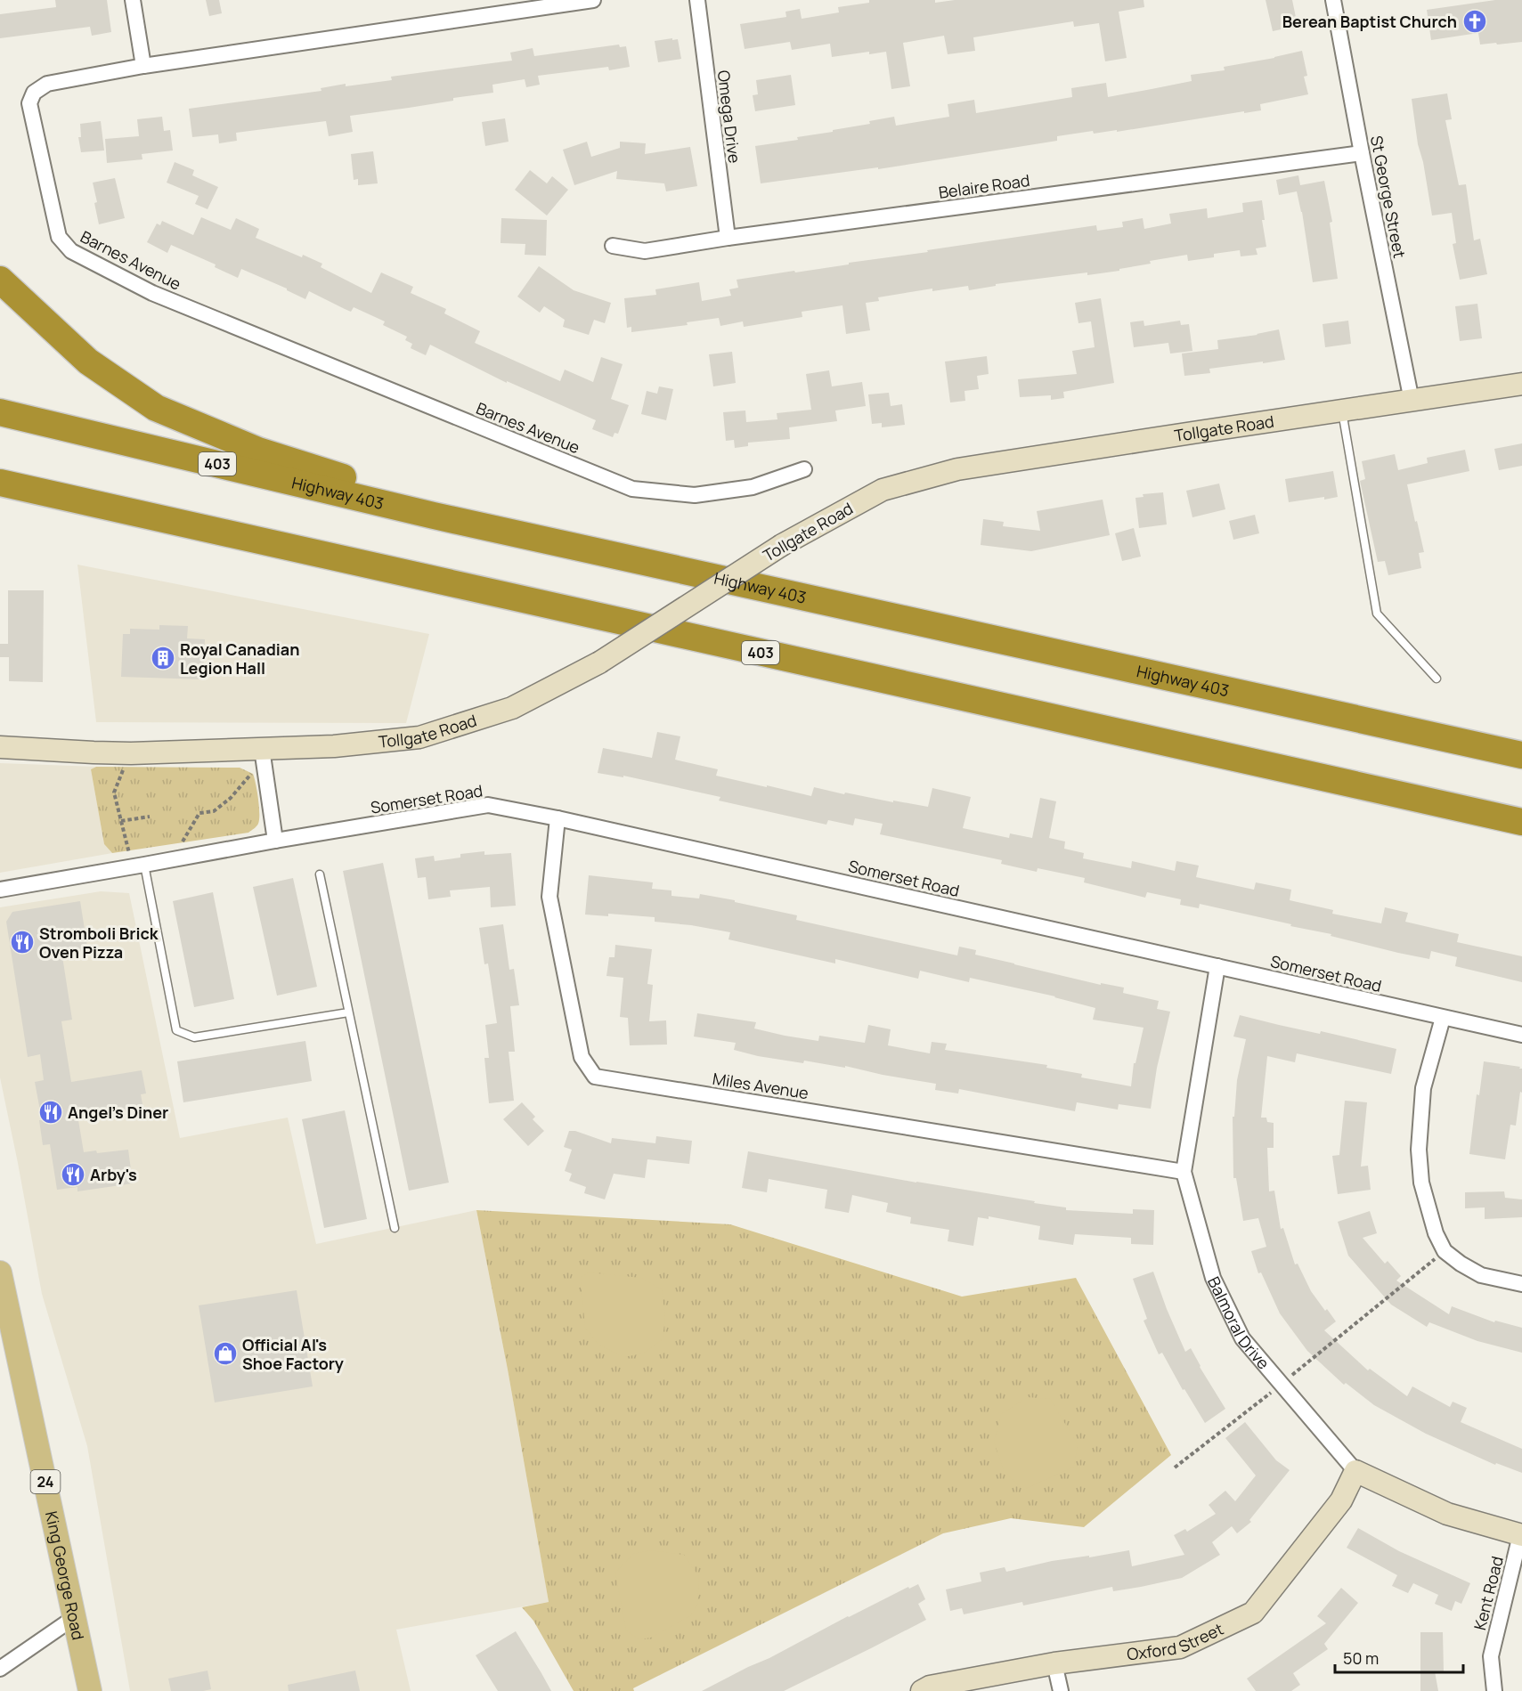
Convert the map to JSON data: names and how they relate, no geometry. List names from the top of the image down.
{
  "streets": {
    "highway": ["403", "Highway 403"],
    "main road": [
      "Tollgate Road",
      "Balmoral Drive",
      "24",
      "King George Road",
      "Oxford Street"
    ],
    "street": [
      "Omega Drive",
      "Belaire Road",
      "St George Street",
      "Barnes Avenue",
      "Somerset Road",
      "Miles Avenue",
      "Kent Road"
    ]
  },
  "crossings": [
    ["Omega Drive", "Belaire Road"],
    ["Belaire Road", "St George Street"],
    ["St George Street", "Tollgate Road"],
    ["Somerset Road", "Miles Avenue"],
    ["Somerset Road", "Balmoral Drive"],
    ["Miles Avenue", "Balmoral Drive"],
    ["Balmoral Drive", "Kent Road"],
    ["Balmoral Drive", "Oxford Street"]
  ],
  "places": {
    "church": ["Berean Baptist Church"],
    "building": ["Royal Canadian Legion Hall"],
    "restaurant": ["Stromboli Brick Oven Pizza", "Angel's Diner", "Arby's"],
    "shop": ["Official Al's Shoe Factory"]
  },
  "scale_bar": "50 m"
}
